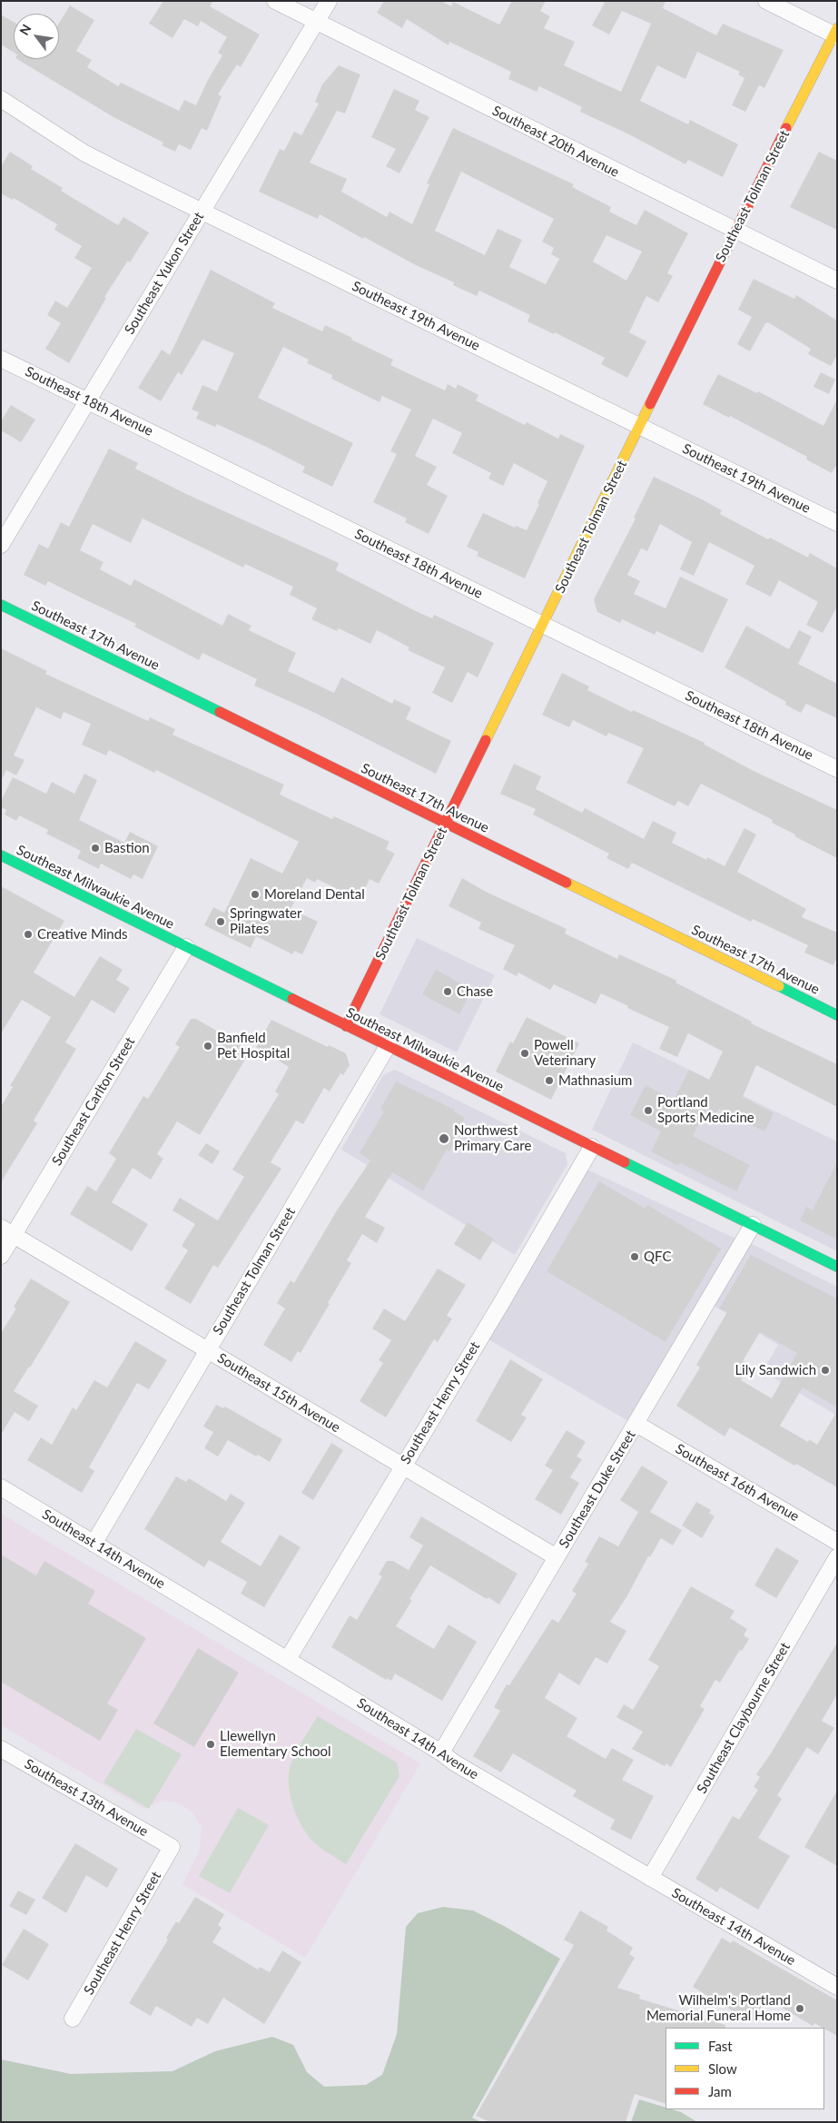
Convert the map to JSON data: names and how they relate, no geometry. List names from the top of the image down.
{
  "streets": {
    "street": [
      "Southeast 20th Avenue",
      "Southeast Tolman Street",
      "Southeast Yukon Street",
      "Southeast 19th Avenue",
      "Southeast 18th Avenue",
      "Southeast 17th Avenue",
      "Southeast Milwaukie Avenue",
      "Southeast Carlton Street",
      "Southeast 15th Avenue",
      "Southeast Henry Street",
      "Southeast 16th Avenue",
      "Southeast Duke Street",
      "Southeast 14th Avenue",
      "Southeast Claybourne Street",
      "Southeast 13th Avenue"
    ]
  },
  "crossings": [
    ["Southeast 20th Avenue", "Southeast Tolman Street"],
    ["Southeast 20th Avenue", "Southeast Yukon Street"],
    ["Southeast Tolman Street", "Southeast 19th Avenue"],
    ["Southeast Tolman Street", "Southeast 18th Avenue"],
    ["Southeast Tolman Street", "Southeast 17th Avenue"],
    ["Southeast Tolman Street", "Southeast Milwaukie Avenue"],
    ["Southeast Tolman Street", "Southeast 15th Avenue"],
    ["Southeast Tolman Street", "Southeast 14th Avenue"],
    ["Southeast Yukon Street", "Southeast 19th Avenue"],
    ["Southeast Yukon Street", "Southeast 18th Avenue"],
    ["Southeast Milwaukie Avenue", "Southeast Carlton Street"],
    ["Southeast Milwaukie Avenue", "Southeast Henry Street"],
    ["Southeast Milwaukie Avenue", "Southeast Duke Street"],
    ["Southeast Carlton Street", "Southeast 15th Avenue"],
    ["Southeast 15th Avenue", "Southeast Henry Street"],
    ["Southeast 15th Avenue", "Southeast Duke Street"],
    ["Southeast Henry Street", "Southeast 14th Avenue"],
    ["Southeast Henry Street", "Southeast 13th Avenue"],
    ["Southeast 16th Avenue", "Southeast Duke Street"],
    ["Southeast Duke Street", "Southeast 14th Avenue"],
    ["Southeast 14th Avenue", "Southeast Claybourne Street"]
  ],
  "places": [
    "Bastion",
    "Moreland Dental",
    "Springwater Pilates",
    "Creative Minds",
    "Chase",
    "Banfield Pet Hospital",
    "Powell Veterinary",
    "Mathnasium",
    "Portland Sports Medicine",
    "Northwest Primary Care",
    "QFC",
    "Lily Sandwich",
    "Llewellyn Elementary School",
    "Wilhelm's Portland Memorial Funeral Home"
  ],
  "legend": ["Fast", "Slow", "Jam"],
  "north": "top left"
}
